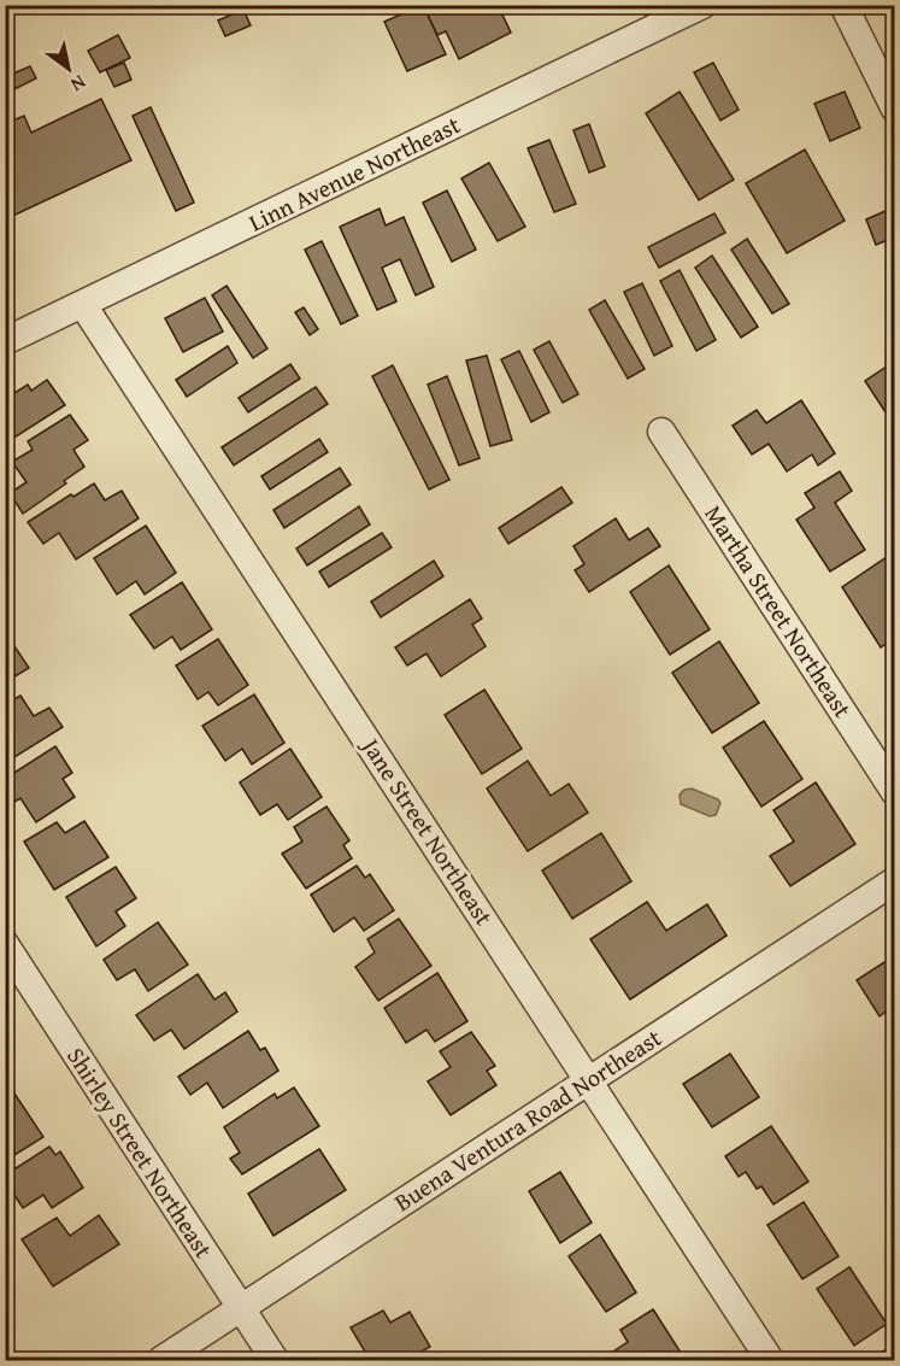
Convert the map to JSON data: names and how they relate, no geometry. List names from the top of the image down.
{
  "streets": {
    "street": [
      "Linn Avenue Northeast",
      "Martha Street Northeast",
      "Jane Street Northeast",
      "Buena Ventura Road Northeast",
      "Shirley Street Northeast"
    ]
  },
  "crossings": [
    ["Linn Avenue Northeast", "Jane Street Northeast"],
    ["Jane Street Northeast", "Buena Ventura Road Northeast"],
    ["Buena Ventura Road Northeast", "Shirley Street Northeast"]
  ],
  "north": "bottom right"
}
